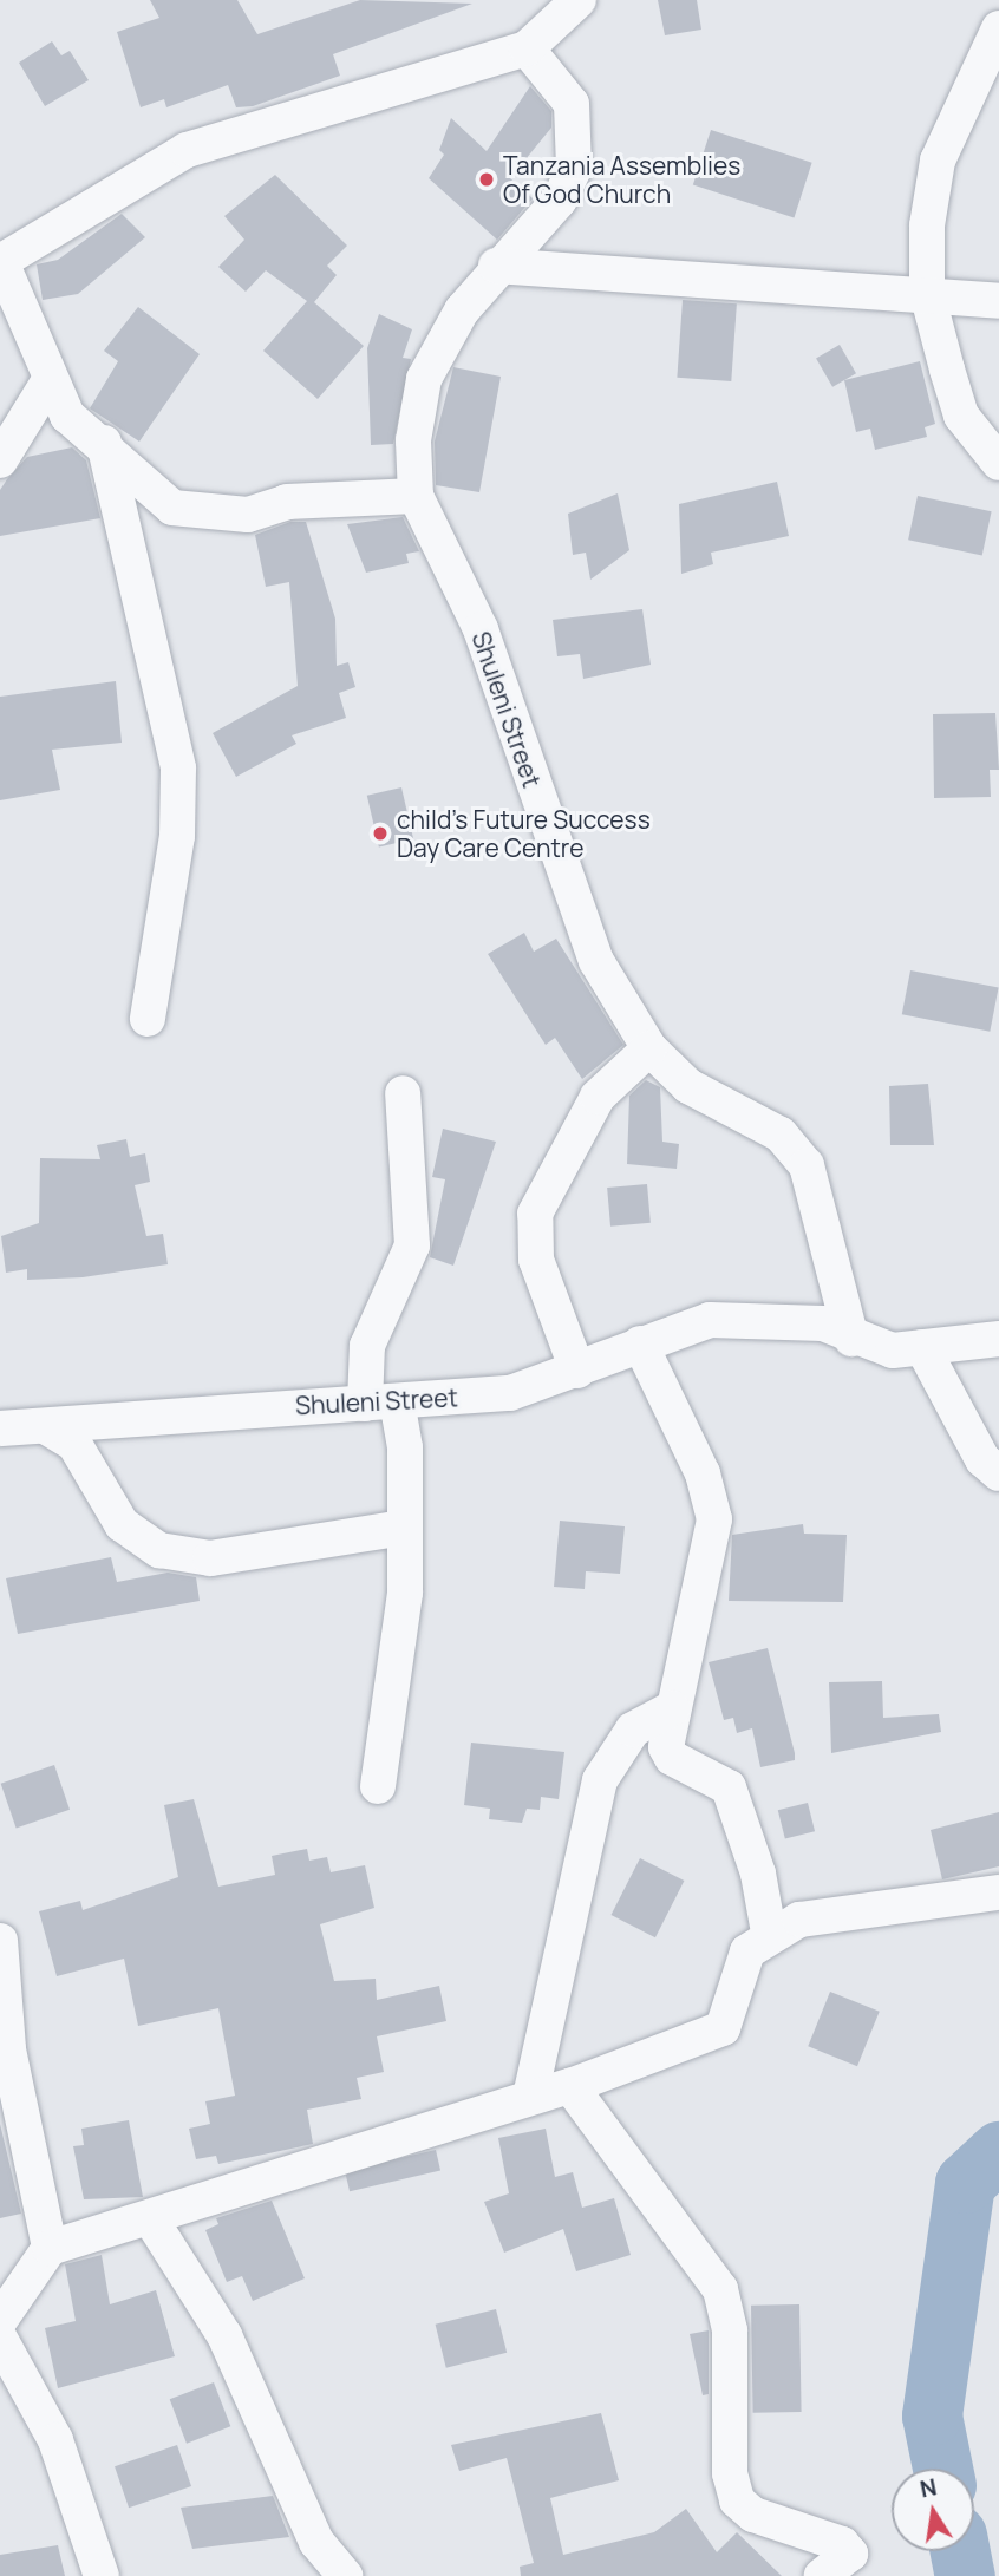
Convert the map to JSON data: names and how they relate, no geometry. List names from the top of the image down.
{
  "streets": {
    "street": ["Shuleni Street"]
  },
  "places": ["Tanzania Assemblies Of God Church", "child's Future Success Day Care Centre"],
  "north": "top"
}
